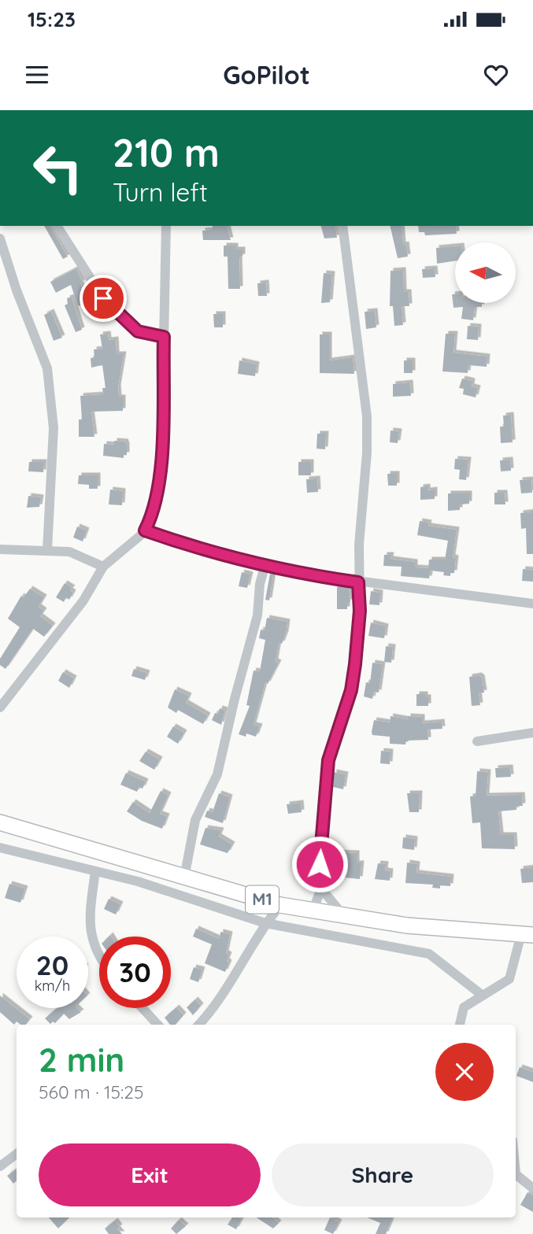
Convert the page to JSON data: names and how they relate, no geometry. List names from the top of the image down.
{
  "streets": {
    "highway": ["M1"]
  },
  "north": "left",
  "page": {
    "status": "15:23",
    "header": "GoPilot",
    "turn": ["210 m", "Turn left"],
    "speed": "20 km/h",
    "limit": "30",
    "heading": ["2 min", "560 m · 15:25"],
    "buttons": ["Exit", "Share"]
  }
}
